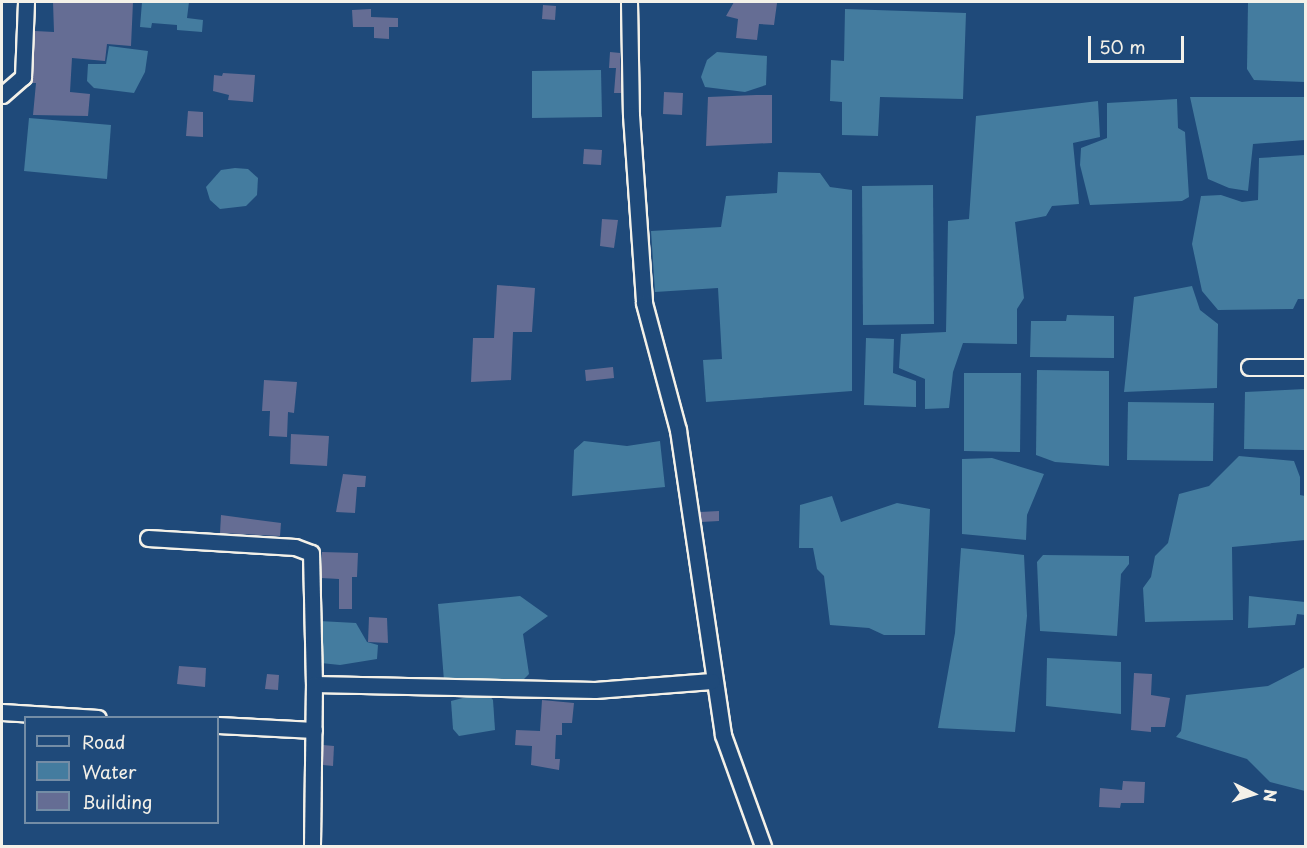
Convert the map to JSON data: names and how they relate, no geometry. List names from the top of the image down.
{
  "legend": ["Road", "Water", "Building"],
  "scale_bar": "50 m",
  "north": "right"
}
